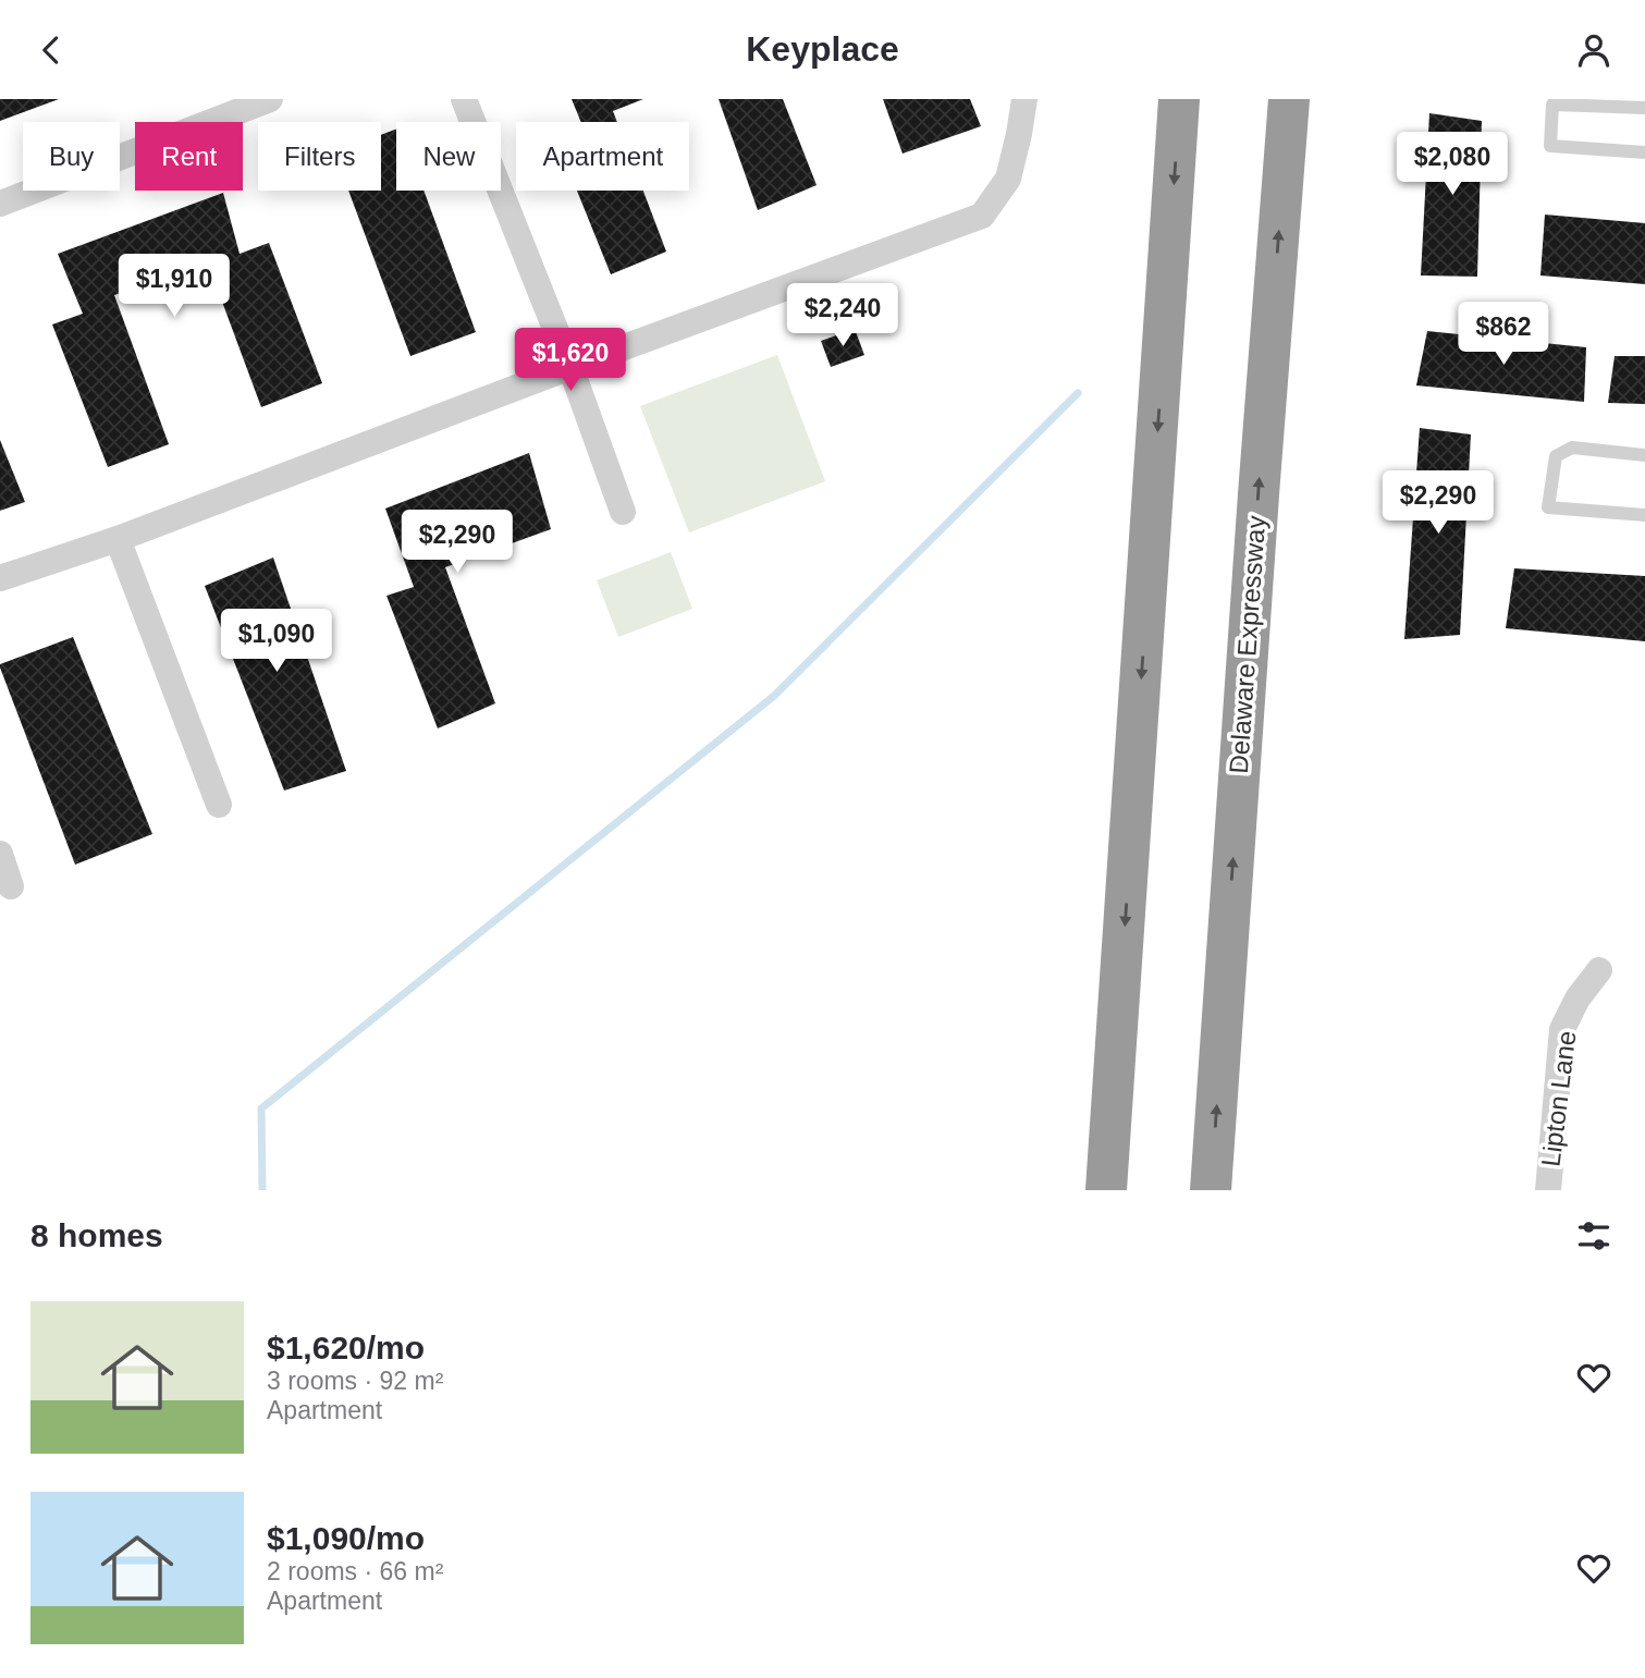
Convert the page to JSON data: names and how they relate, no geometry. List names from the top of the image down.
{
  "streets": {
    "highway": ["Delaware Expressway"],
    "street": ["Lipton Lane"]
  },
  "page": {
    "header": "Keyplace",
    "chip": [
      "Buy",
      "Rent",
      "Filters",
      "New",
      "Apartment"
    ],
    "price": [
      "$2,080",
      "$1,910",
      "$2,240",
      "$862",
      "$1,620",
      "$2,290",
      "$2,290",
      "$1,090"
    ],
    "heading": "8 homes",
    "list": [
      {
        "name": "$1,620/mo",
        "note": "3 rooms · 92 m² · Apartment"
      },
      {
        "name": "$1,090/mo",
        "note": "2 rooms · 66 m² · Apartment"
      }
    ]
  }
}
